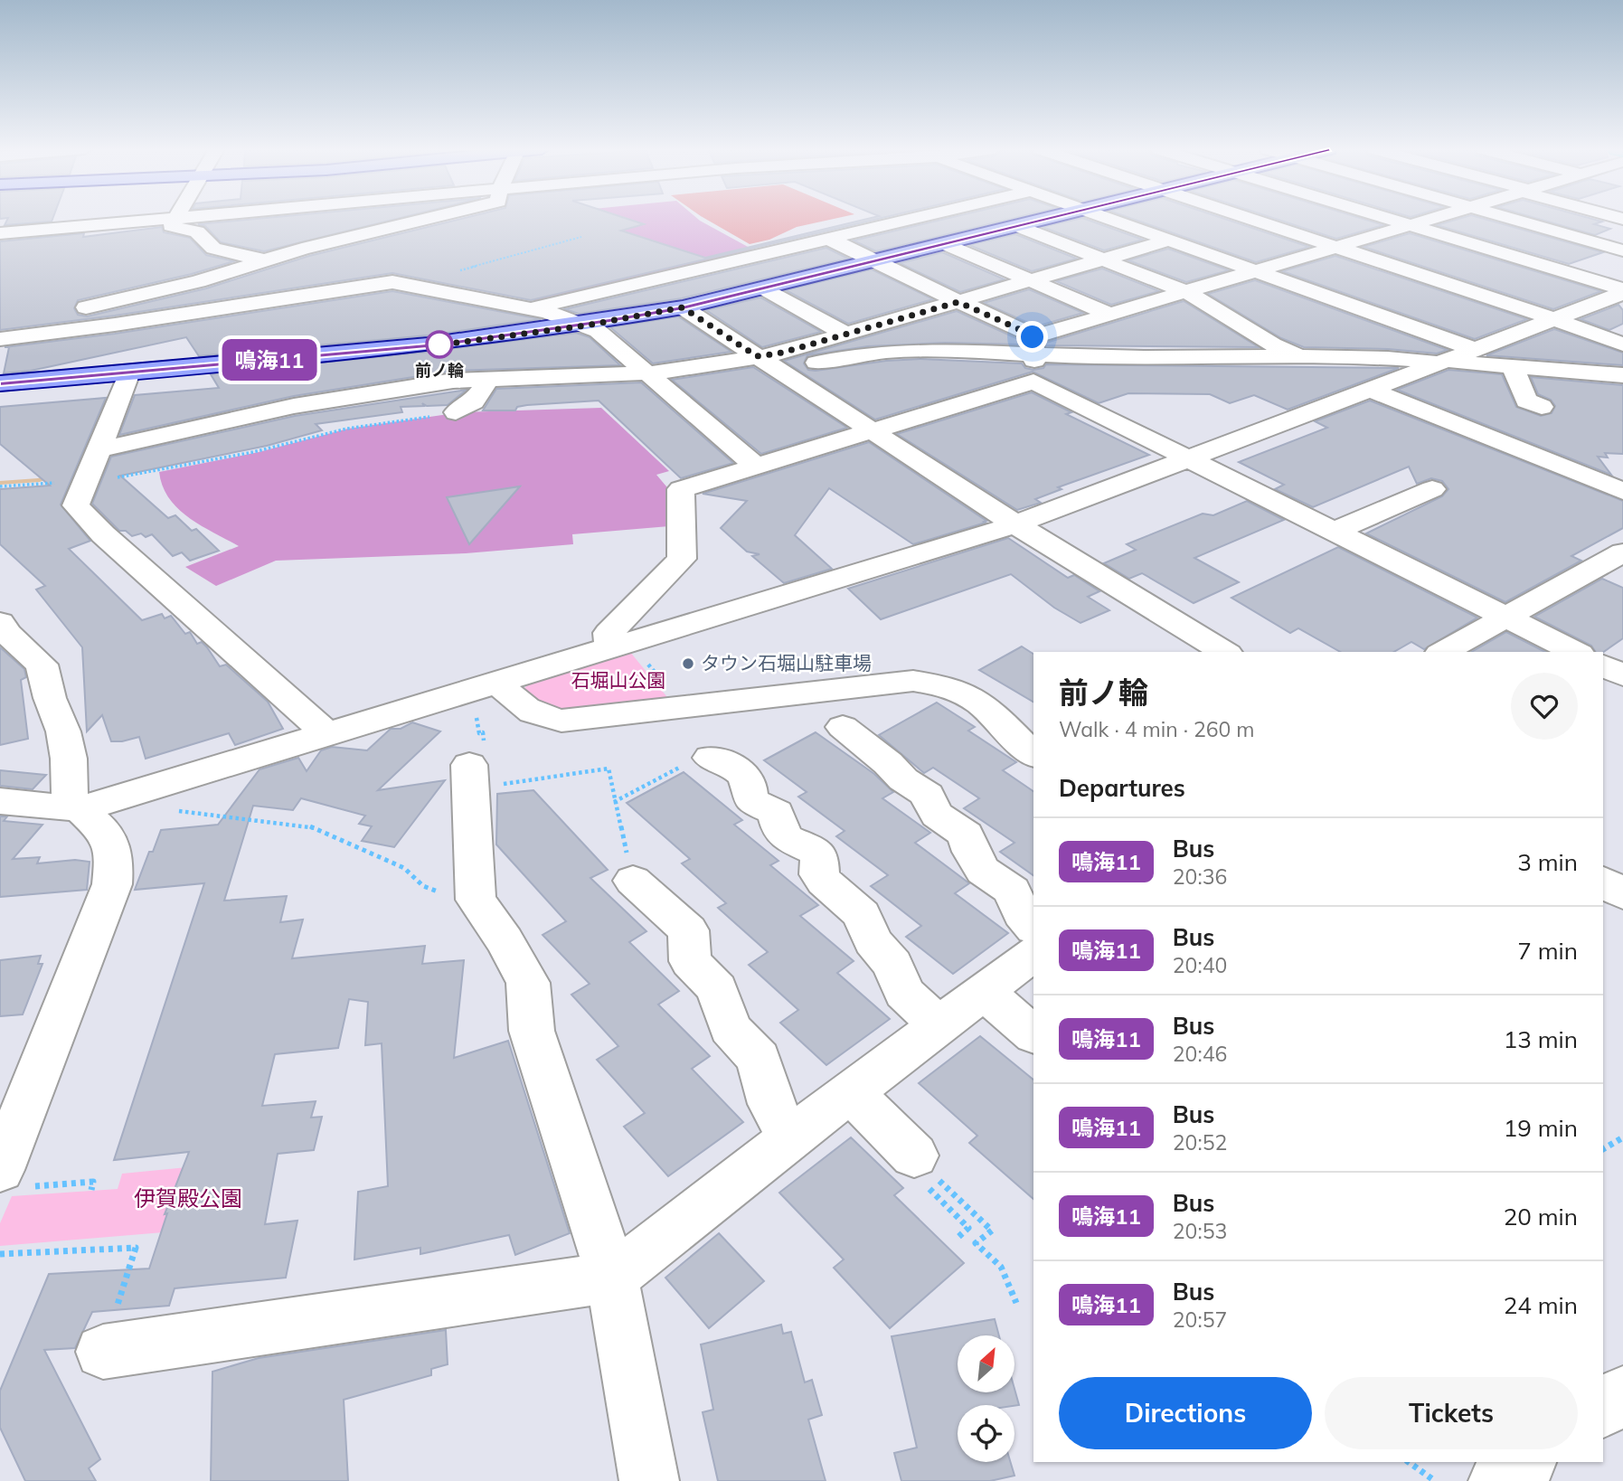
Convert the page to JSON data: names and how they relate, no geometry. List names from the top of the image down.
{
  "parks": ["石堀山公園", "伊賀殿公園"],
  "places": ["前ノ輪", "タウン石堀山駐車場"],
  "lines": ["bus line 鳴海11"],
  "north": "top right",
  "page": {
    "on_map": "鳴海11",
    "heading": [
      ["前ノ輪", "Walk · 4 min · 260 m"],
      "Departures"
    ],
    "list": [
      {
        "mark": "鳴海11",
        "name": "Bus",
        "note": "20:36",
        "value": "3 min"
      },
      {
        "mark": "鳴海11",
        "name": "Bus",
        "note": "20:40",
        "value": "7 min"
      },
      {
        "mark": "鳴海11",
        "name": "Bus",
        "note": "20:46",
        "value": "13 min"
      },
      {
        "mark": "鳴海11",
        "name": "Bus",
        "note": "20:52",
        "value": "19 min"
      },
      {
        "mark": "鳴海11",
        "name": "Bus",
        "note": "20:53",
        "value": "20 min"
      },
      {
        "mark": "鳴海11",
        "name": "Bus",
        "note": "20:57",
        "value": "24 min"
      }
    ],
    "buttons": ["Directions", "Tickets"]
  }
}
